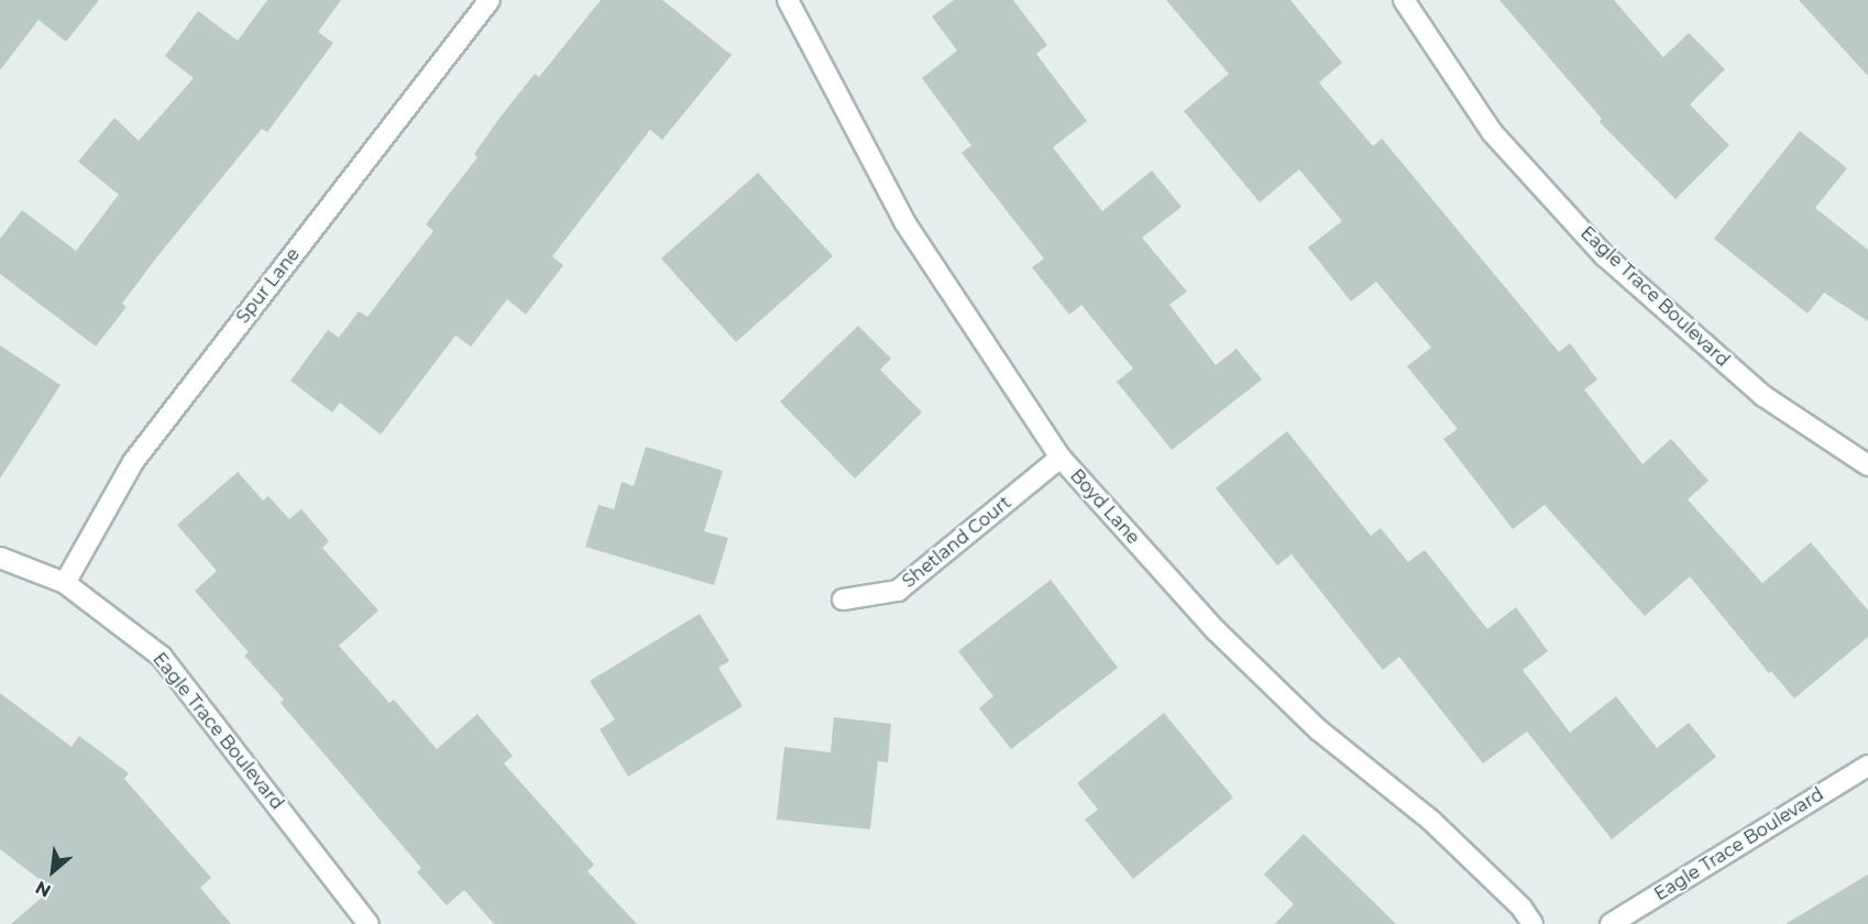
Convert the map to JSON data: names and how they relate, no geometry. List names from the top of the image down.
{
  "streets": {
    "street": [
      "Spur Lane",
      "Eagle Trace Boulevard",
      "Boyd Lane",
      "Shetland Court"
    ]
  },
  "crossings": [
    ["Spur Lane", "Eagle Trace Boulevard"],
    ["Boyd Lane", "Shetland Court"]
  ],
  "north": "bottom left"
}
